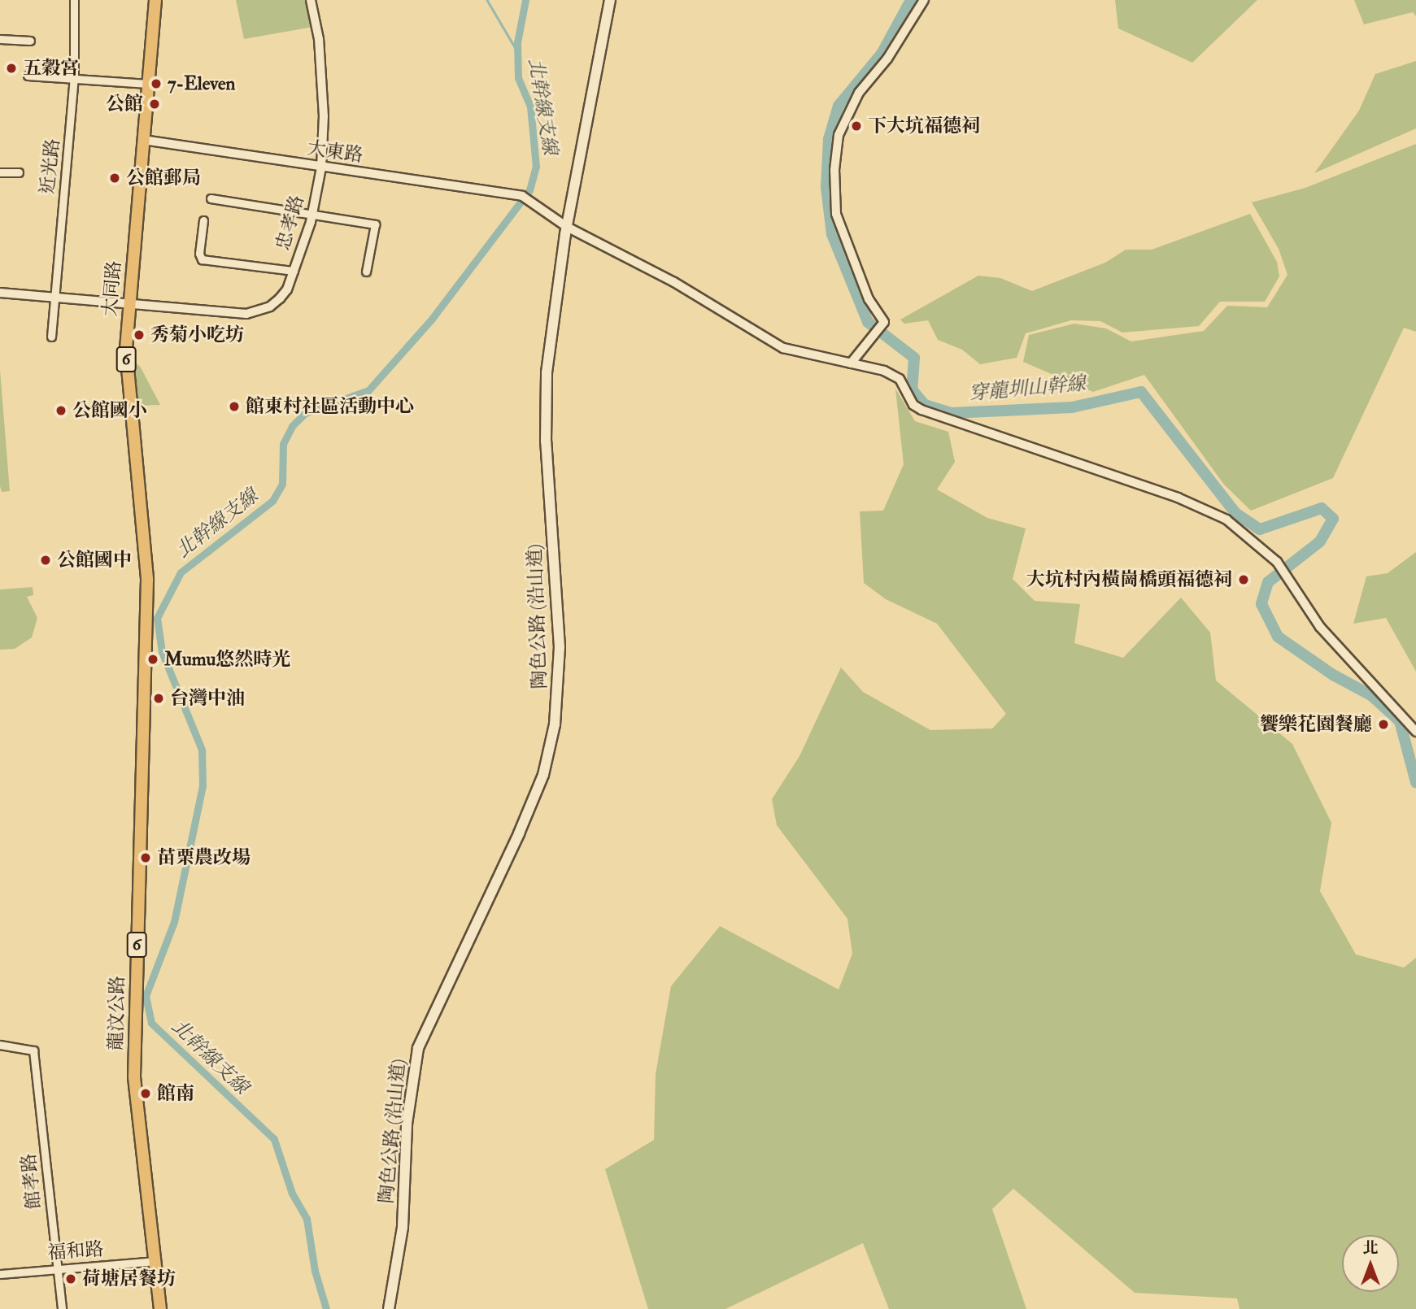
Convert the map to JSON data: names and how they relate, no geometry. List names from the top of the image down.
{
  "streets": {
    "main road": [
      "大同路",
      "6",
      "陶色公路 (沿山道)",
      "龍汶公路"
    ],
    "street": [
      "大東路",
      "近光路",
      "忠孝路",
      "館孝路",
      "福和路"
    ]
  },
  "crossings": [
    ["大東路", "忠孝路"],
    ["大東路", "大同路"],
    ["大東路", "陶色公路 (沿山道)"],
    ["近光路", "忠孝路"],
    ["忠孝路", "大同路"],
    ["大同路", "龍汶公路"],
    ["龍汶公路", "福和路"],
    ["館孝路", "福和路"]
  ],
  "water": ["北幹線支線", "穿龍圳山幹線"],
  "places": [
    "五穀宮",
    "7-Eleven",
    "公館",
    "下大坑福德祠",
    "公館郵局",
    "秀菊小吃坊",
    "館東村社區活動中心",
    "公館國小",
    "公館國中",
    "大坑村內橫崗橋頭福德祠",
    "Mumu悠然時光",
    "台灣中油",
    "饗樂花園餐廳",
    "苗栗農改場",
    "館南",
    "荷塘居餐坊"
  ],
  "north": "top"
}
